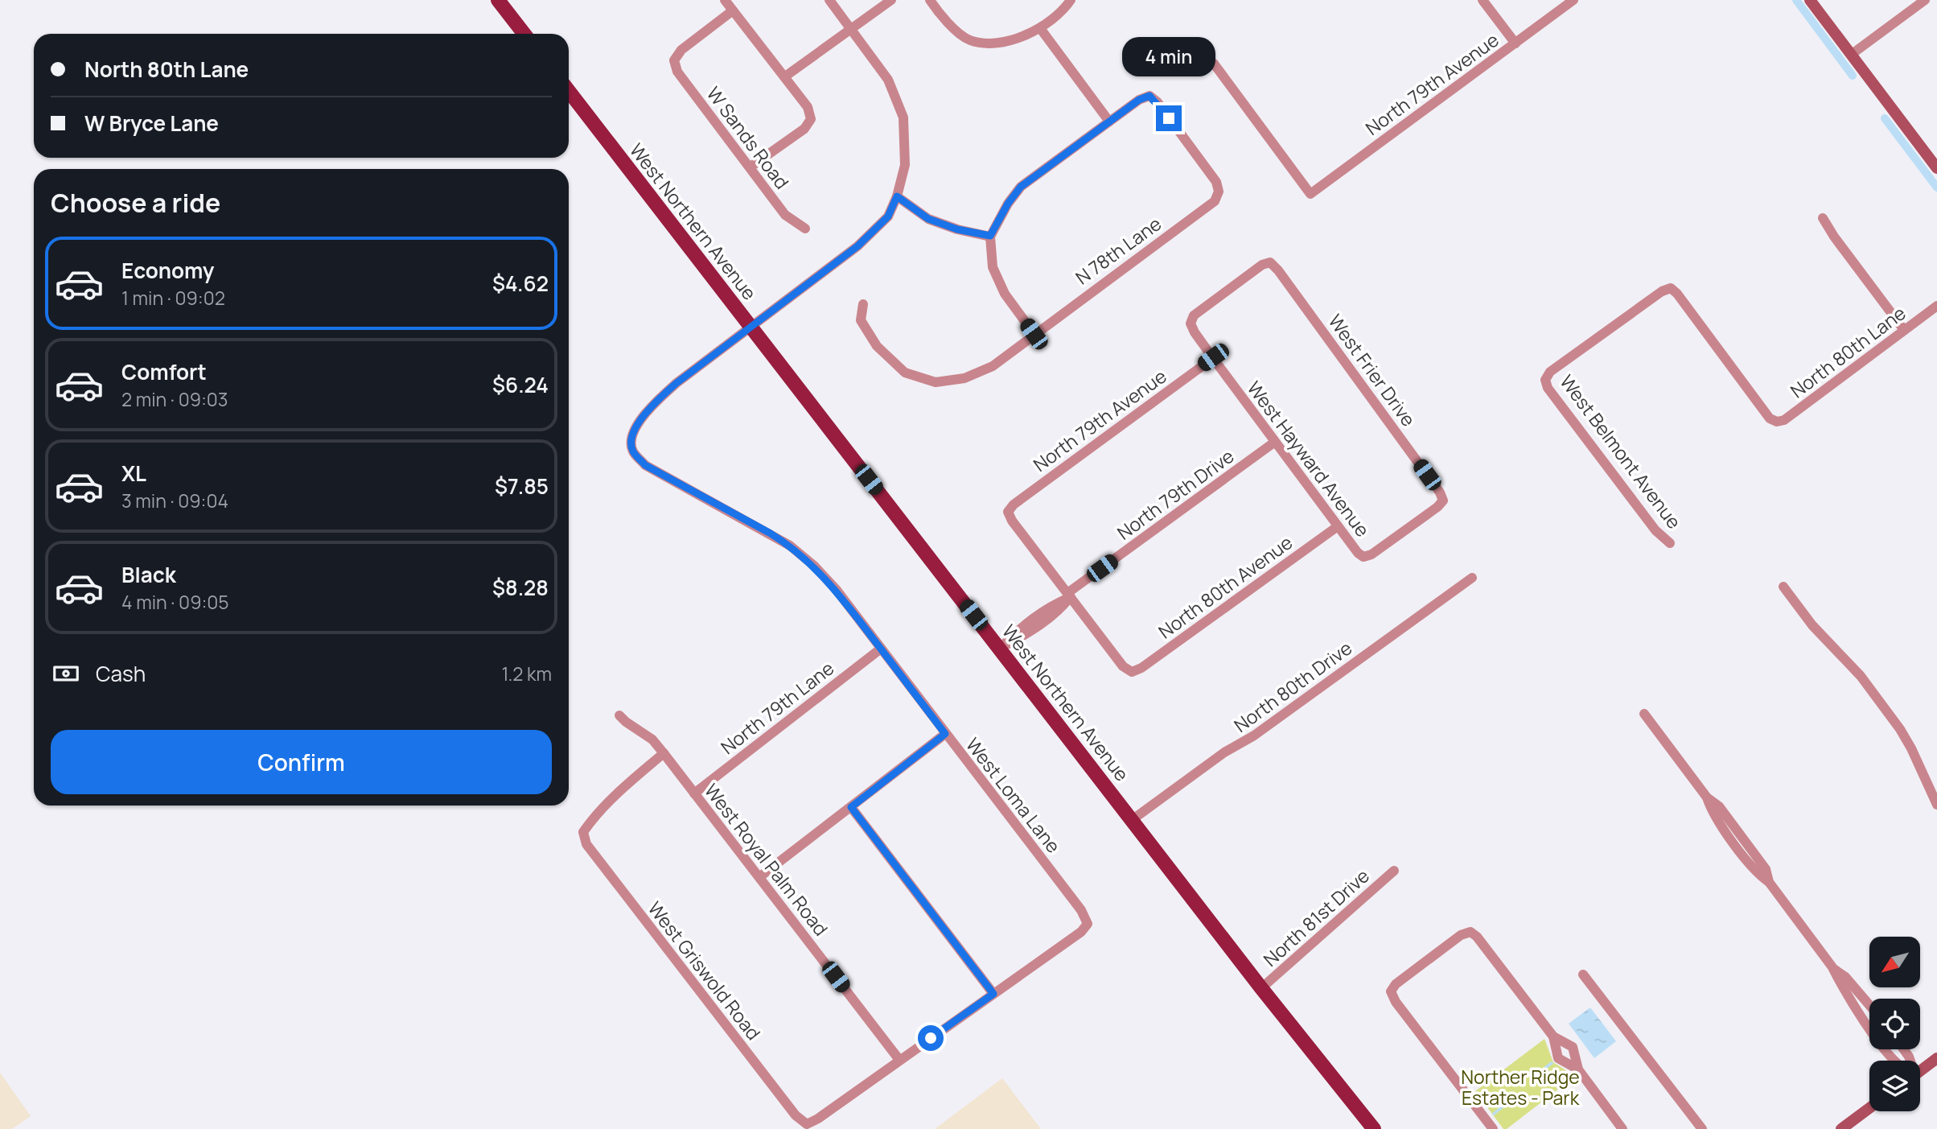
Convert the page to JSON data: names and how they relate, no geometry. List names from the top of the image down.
{
  "streets": {
    "main road": ["West Northern Avenue"],
    "street": [
      "North 79th Avenue",
      "W Sands Road",
      "N 78th Lane",
      "North 80th Lane",
      "West Frier Drive",
      "West Belmont Avenue",
      "West Hayward Avenue",
      "North 79th Drive",
      "North 80th Avenue",
      "North 80th Drive",
      "North 79th Lane",
      "West Loma Lane",
      "West Royal Palm Road",
      "North 81st Drive",
      "West Griswold Road"
    ]
  },
  "crossings": [
    ["North 79th Avenue", "West Hayward Avenue"],
    ["North 79th Avenue", "North 79th Drive"],
    ["North 79th Avenue", "North 80th Avenue"],
    ["West Northern Avenue", "North 79th Drive"],
    ["West Northern Avenue", "North 80th Drive"],
    ["West Northern Avenue", "West Loma Lane"],
    ["West Northern Avenue", "North 81st Drive"],
    ["North 80th Lane", "West Belmont Avenue"],
    ["West Frier Drive", "West Hayward Avenue"],
    ["West Hayward Avenue", "North 79th Drive"],
    ["West Hayward Avenue", "North 80th Avenue"],
    ["North 79th Drive", "North 80th Avenue"],
    ["North 79th Lane", "West Loma Lane"],
    ["North 79th Lane", "West Royal Palm Road"],
    ["West Royal Palm Road", "West Griswold Road"]
  ],
  "parks": ["Norther Ridge Estates - Park"],
  "north": "bottom left",
  "page": {
    "banner": ["North 80th Lane", "W Bryce Lane"],
    "bubble": "4 min",
    "heading": "Choose a ride",
    "list": [
      {
        "name": "Economy",
        "note": "1 min · 09:02",
        "value": "$4.62"
      },
      {
        "name": "Comfort",
        "note": "2 min · 09:03",
        "value": "$6.24"
      },
      {
        "name": "XL",
        "note": "3 min · 09:04",
        "value": "$7.85"
      },
      {
        "name": "Black",
        "note": "4 min · 09:05",
        "value": "$8.28"
      }
    ],
    "pay": ["Cash", "1.2 km"],
    "buttons": "Confirm"
  }
}
